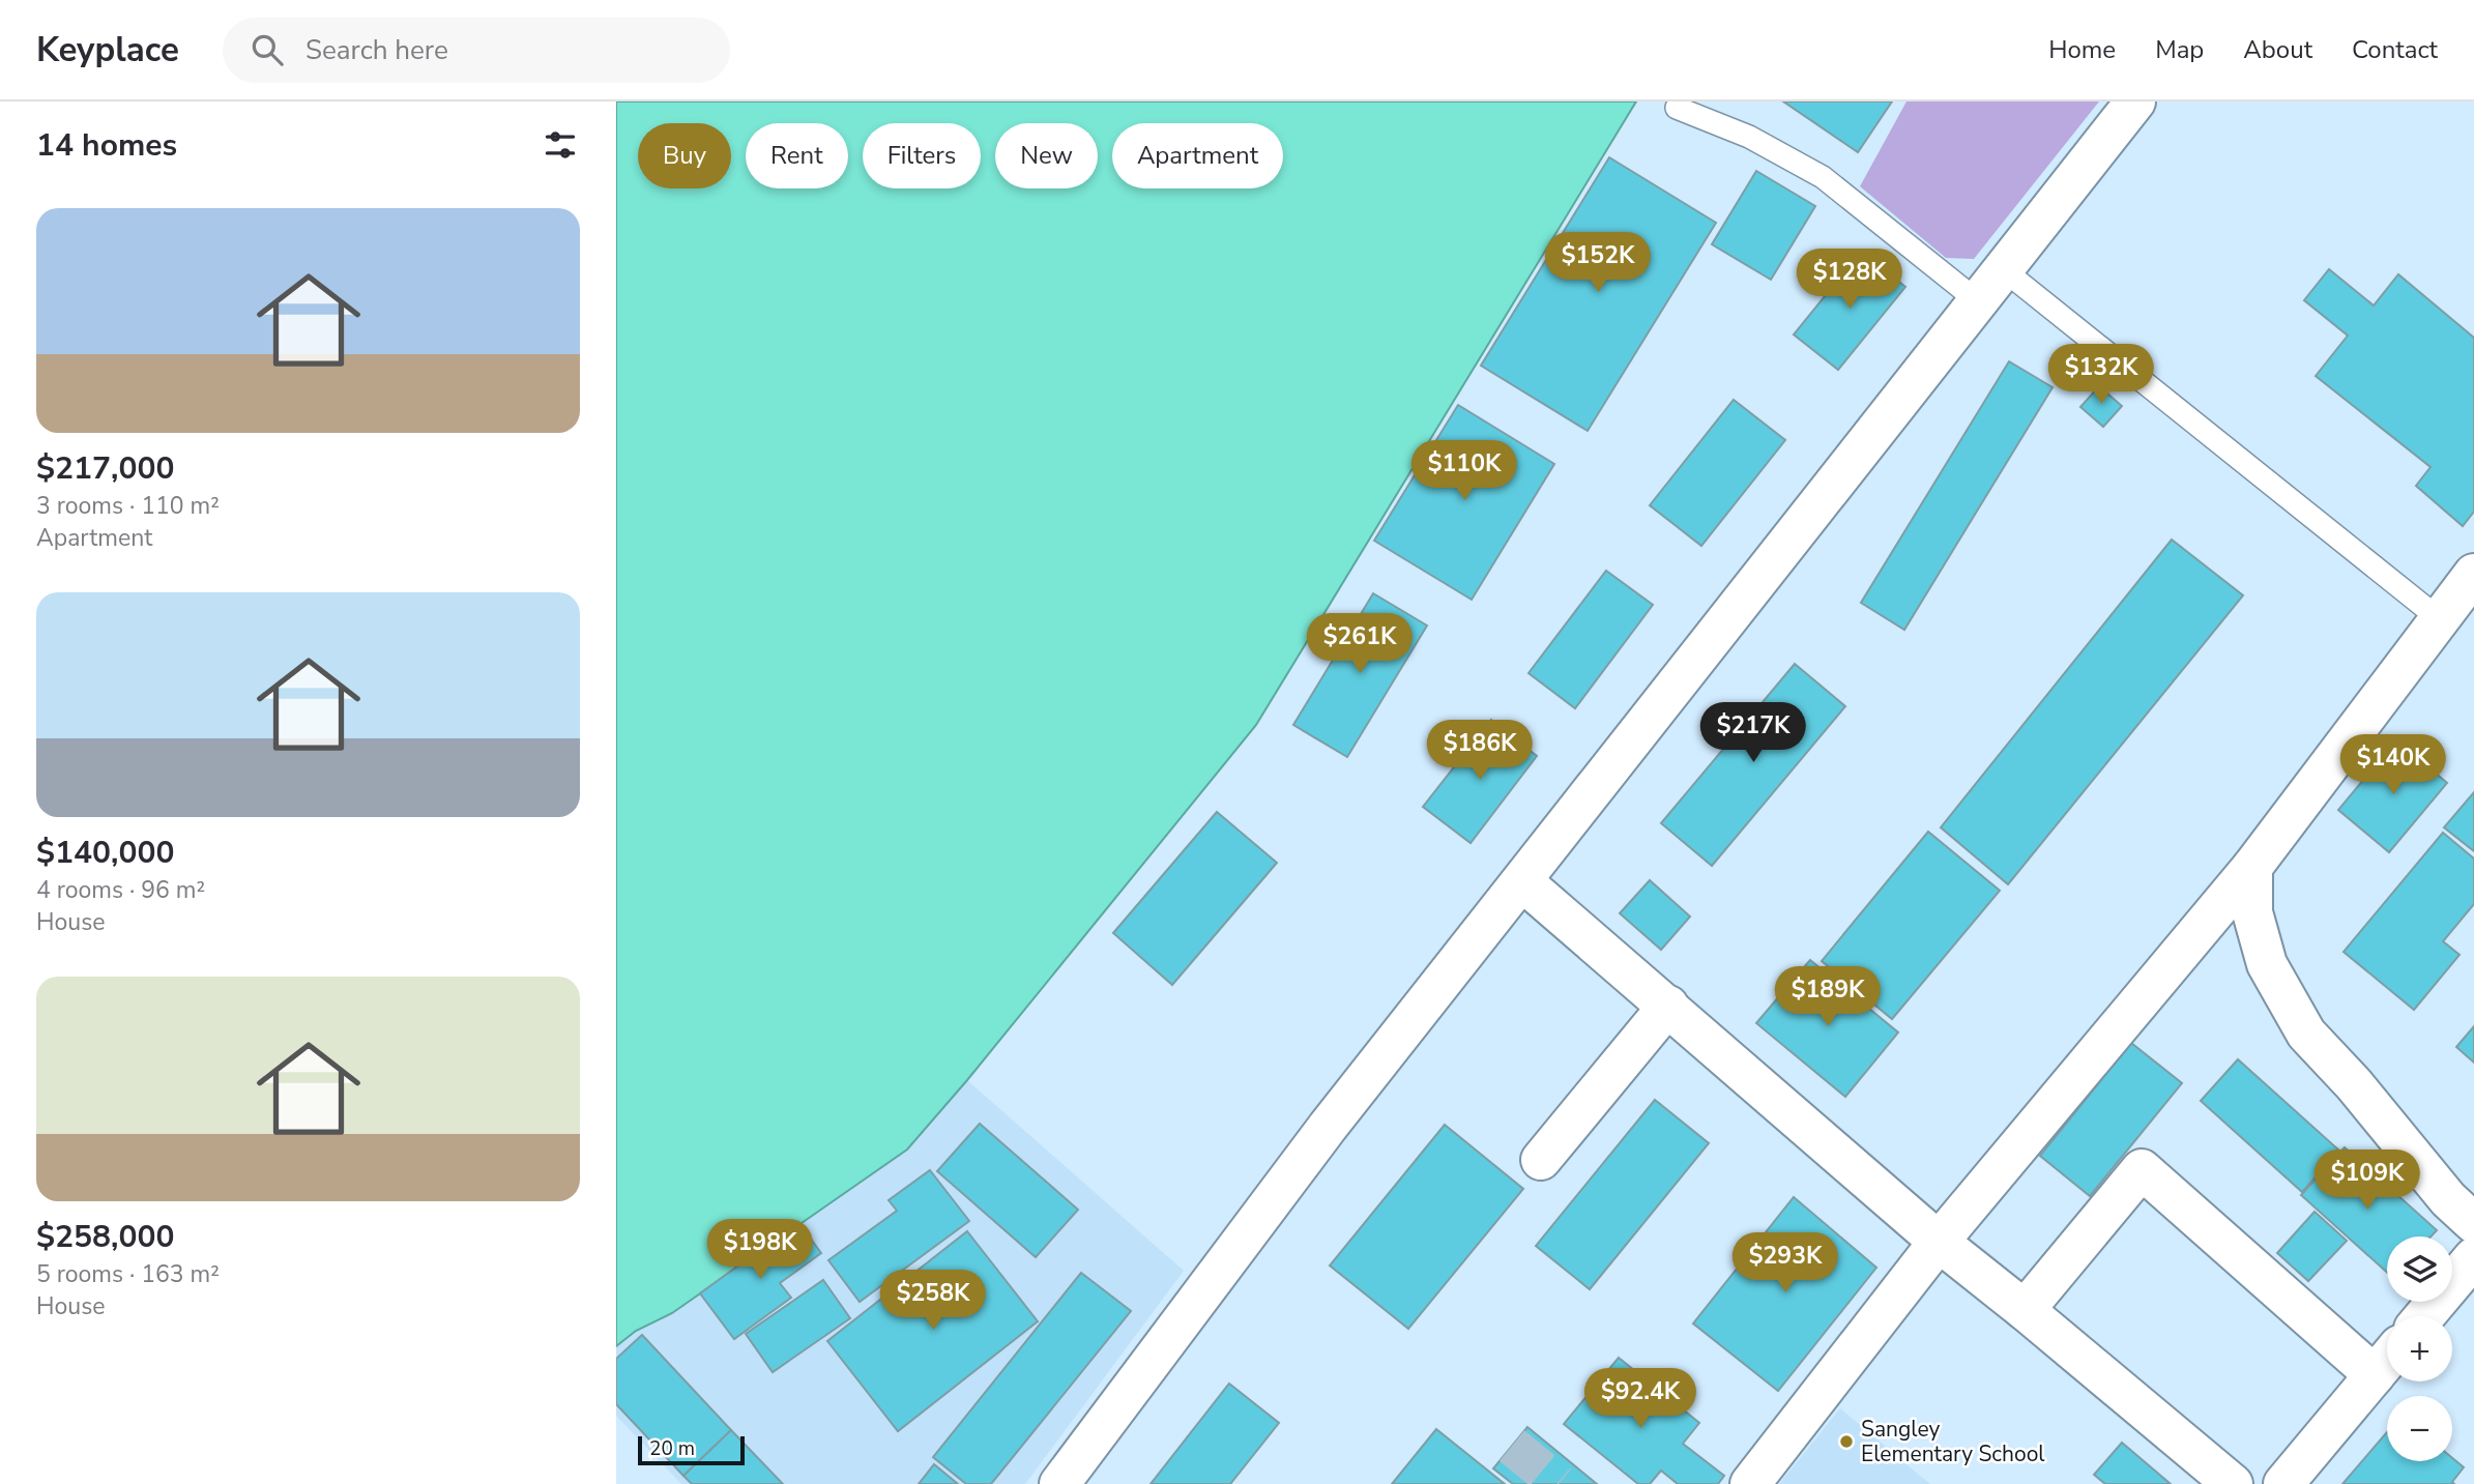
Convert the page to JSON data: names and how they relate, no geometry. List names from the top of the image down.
{
  "places": ["Sangley Elementary School"],
  "scale_bar": "20 m",
  "page": {
    "header": "Keyplace",
    "search": "Search here",
    "nav": [
      "Home",
      "Map",
      "About",
      "Contact"
    ],
    "heading": "14 homes",
    "chip": [
      "Buy",
      "Rent",
      "Filters",
      "New",
      "Apartment"
    ],
    "list": [
      {
        "name": "$217,000",
        "note": "3 rooms · 110 m² · Apartment"
      },
      {
        "name": "$140,000",
        "note": "4 rooms · 96 m² · House"
      },
      {
        "name": "$258,000",
        "note": "5 rooms · 163 m² · House"
      }
    ],
    "price": [
      "$152K",
      "$128K",
      "$132K",
      "$110K",
      "$261K",
      "$217K",
      "$186K",
      "$140K",
      "$189K",
      "$109K",
      "$198K",
      "$293K",
      "$258K",
      "$92.4K"
    ],
    "map_buttons": ["+", "−"],
    "scale": "20 m"
  }
}
